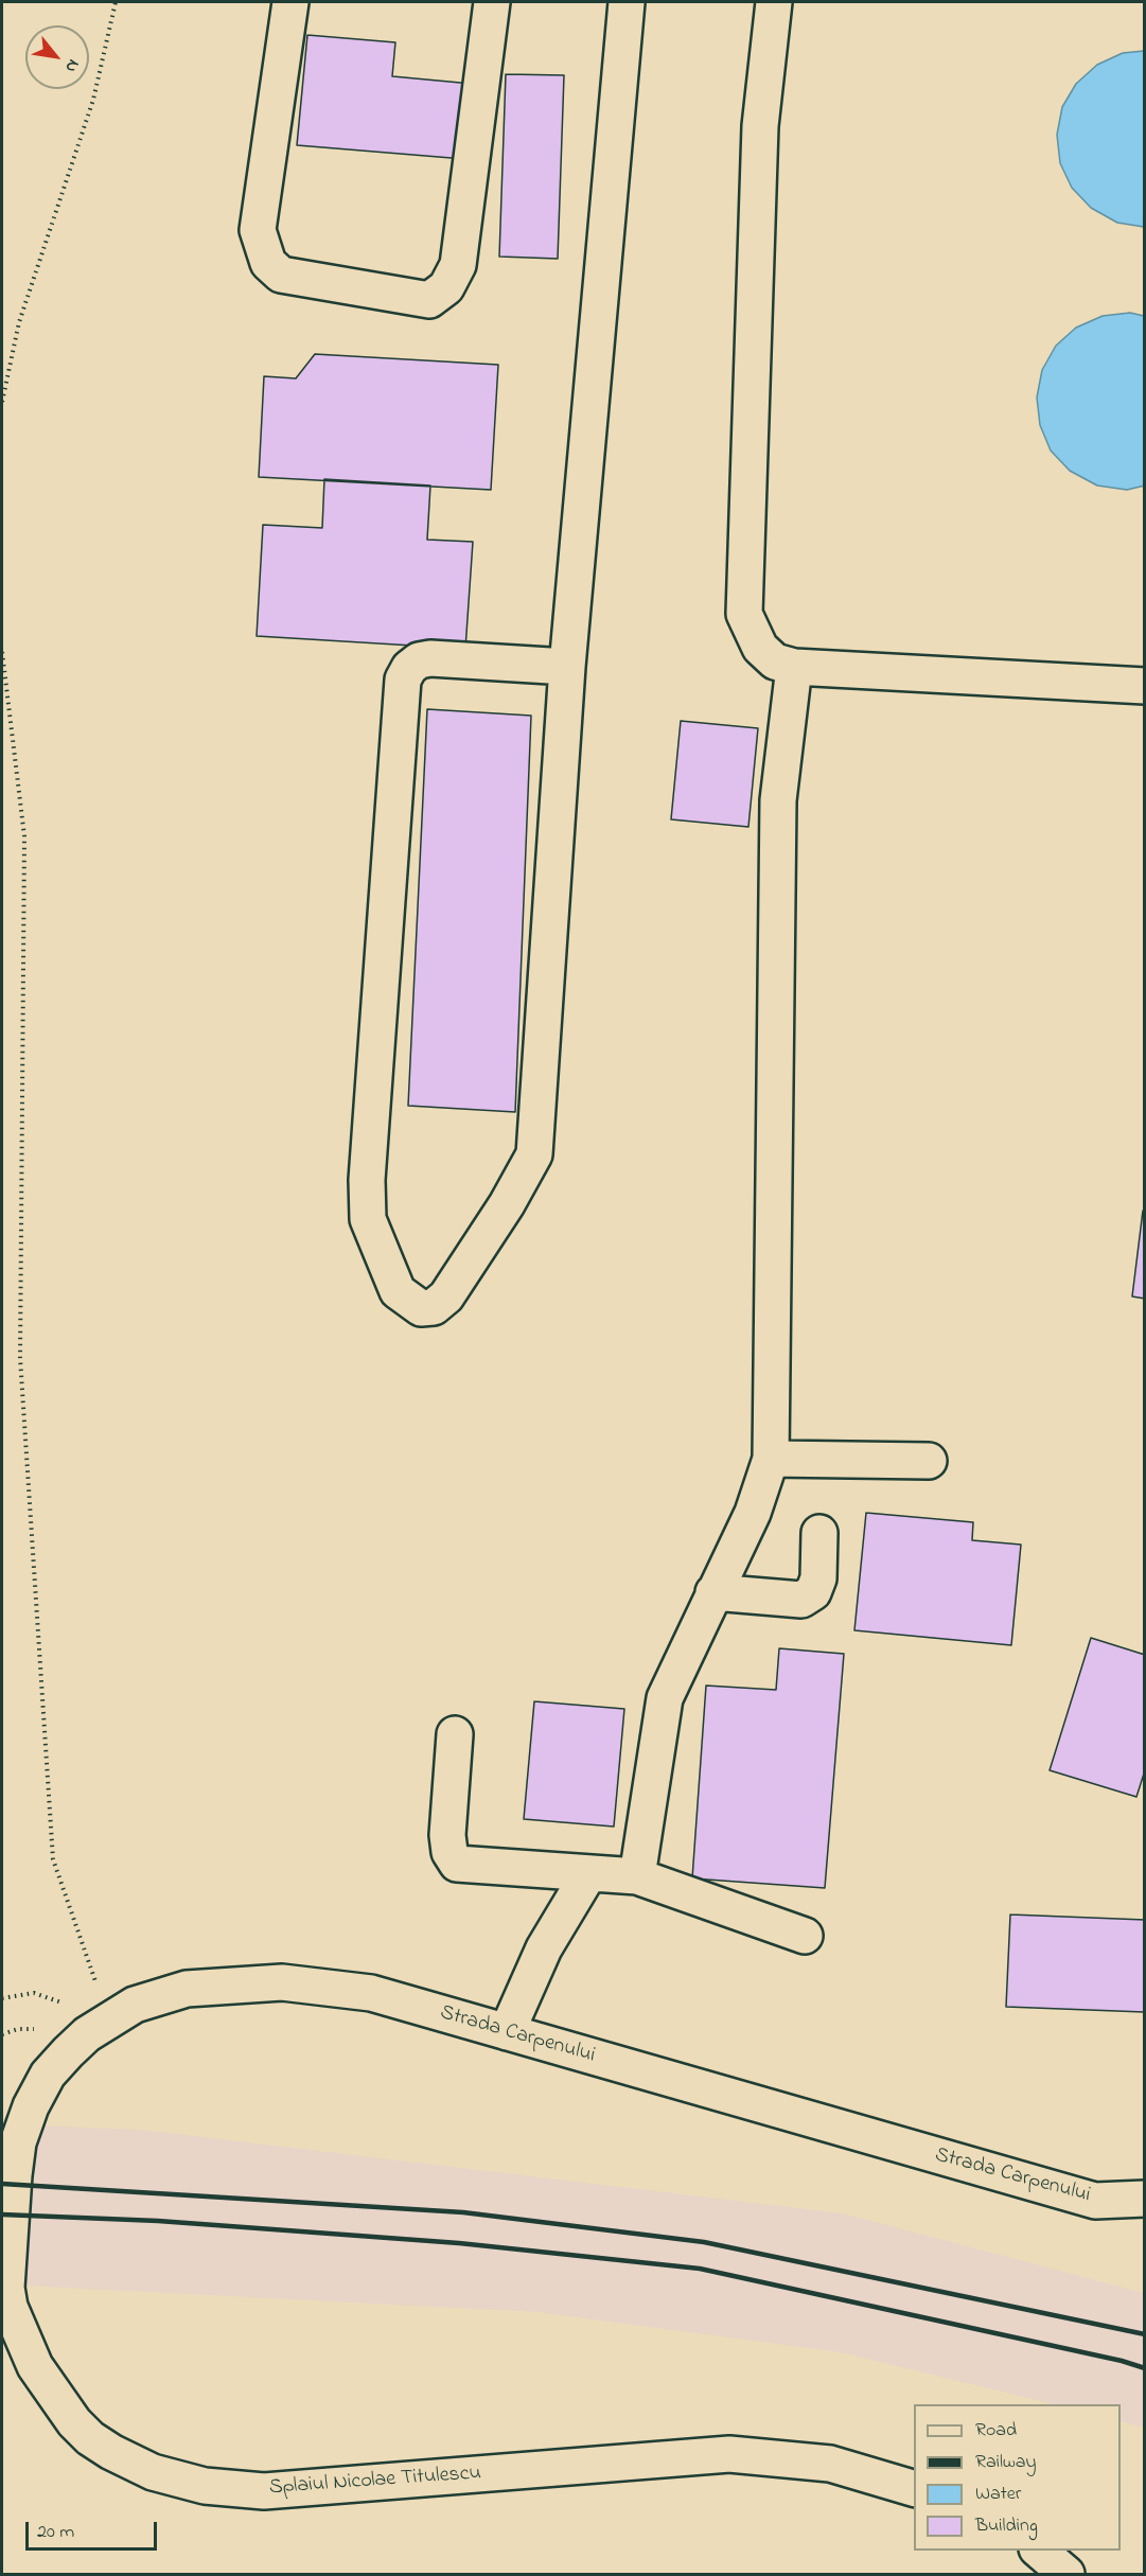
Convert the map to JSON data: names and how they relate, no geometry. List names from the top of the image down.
{
  "streets": {
    "street": ["Strada Carpenului", "Splaiul Nicolae Titulescu"]
  },
  "crossings": [
    ["Strada Carpenului", "Splaiul Nicolae Titulescu"]
  ],
  "legend": [
    "Road",
    "Railway",
    "Water",
    "Building"
  ],
  "scale_bar": "20 m",
  "north": "bottom right"
}
